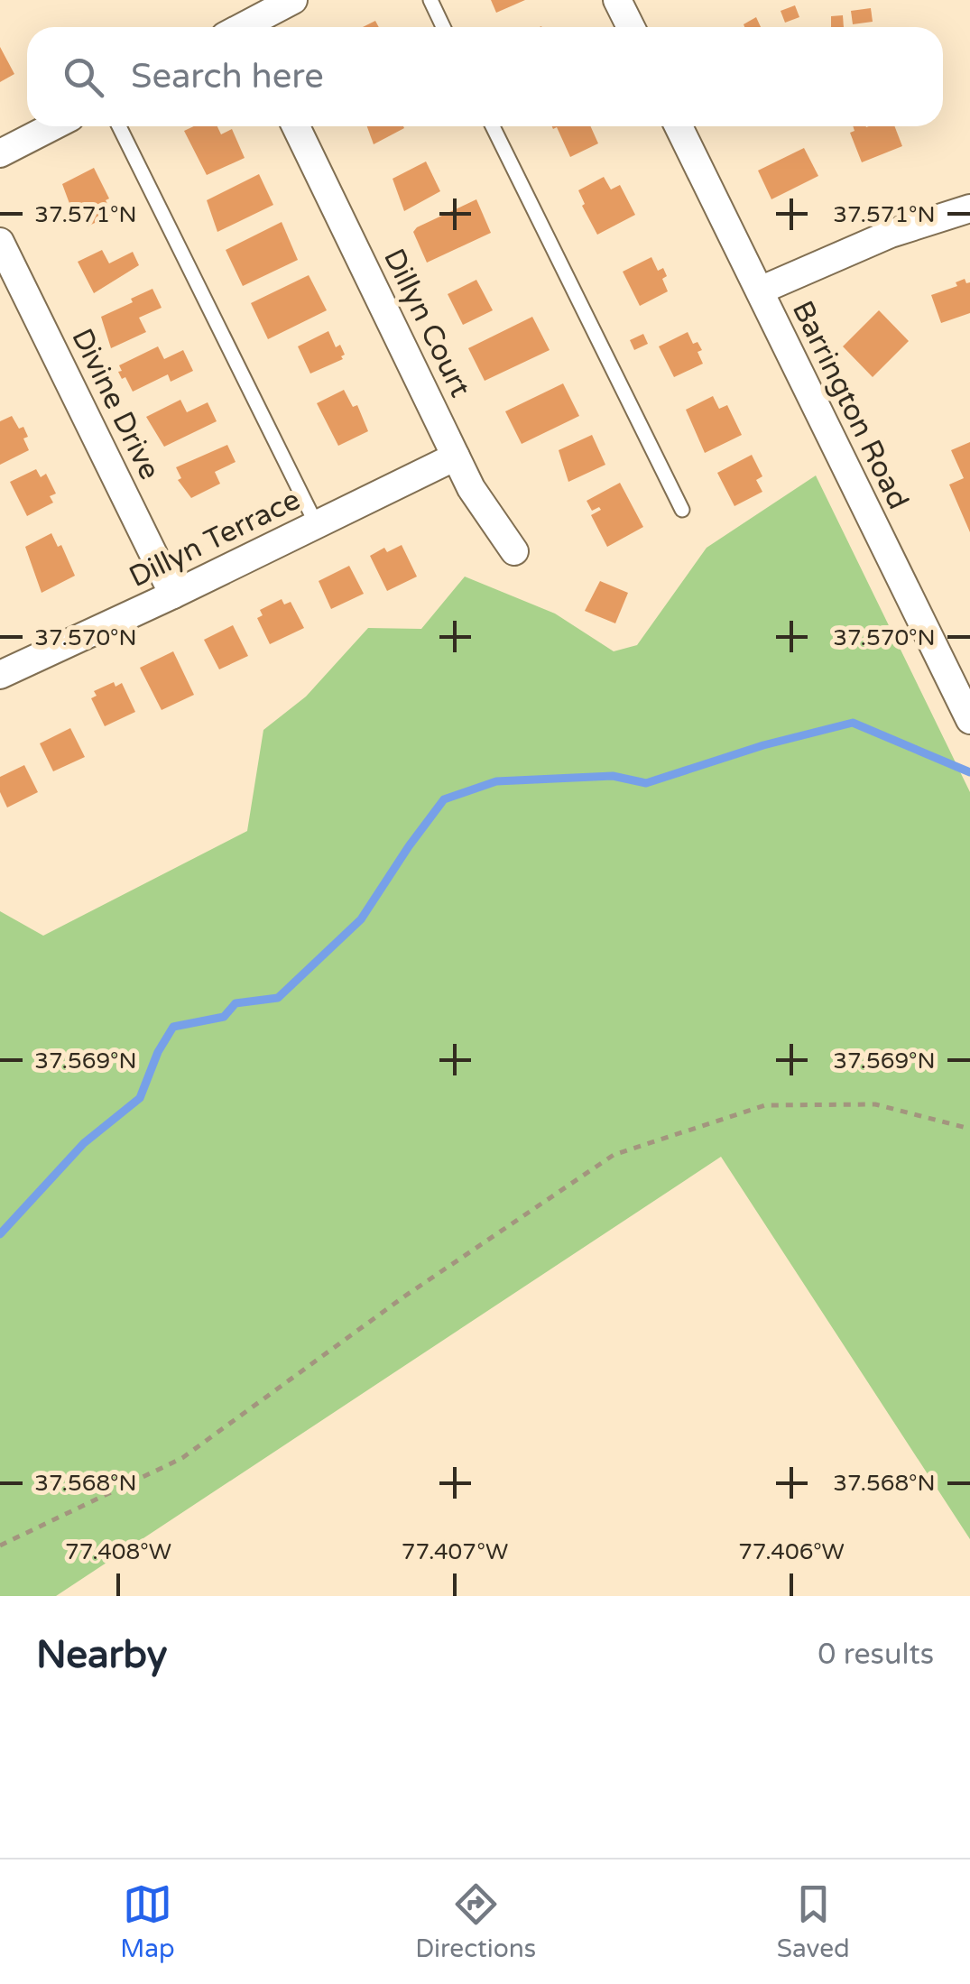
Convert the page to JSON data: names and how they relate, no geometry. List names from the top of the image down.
{
  "streets": {
    "street": [
      "Dillyn Court",
      "Divine Drive",
      "Barrington Road",
      "Dillyn Terrace"
    ]
  },
  "crossings": [
    ["Dillyn Court", "Dillyn Terrace"],
    ["Divine Drive", "Dillyn Terrace"]
  ],
  "page": {
    "search": "Search here",
    "heading": ["Nearby", "0 results"],
    "nav": ["Map", "Directions", "Saved"]
  },
  "coordinates": [
    "37.571°N",
    "37.570°N",
    "37.569°N",
    "37.568°N",
    "77.408°W",
    "77.407°W",
    "77.406°W"
  ]
}
